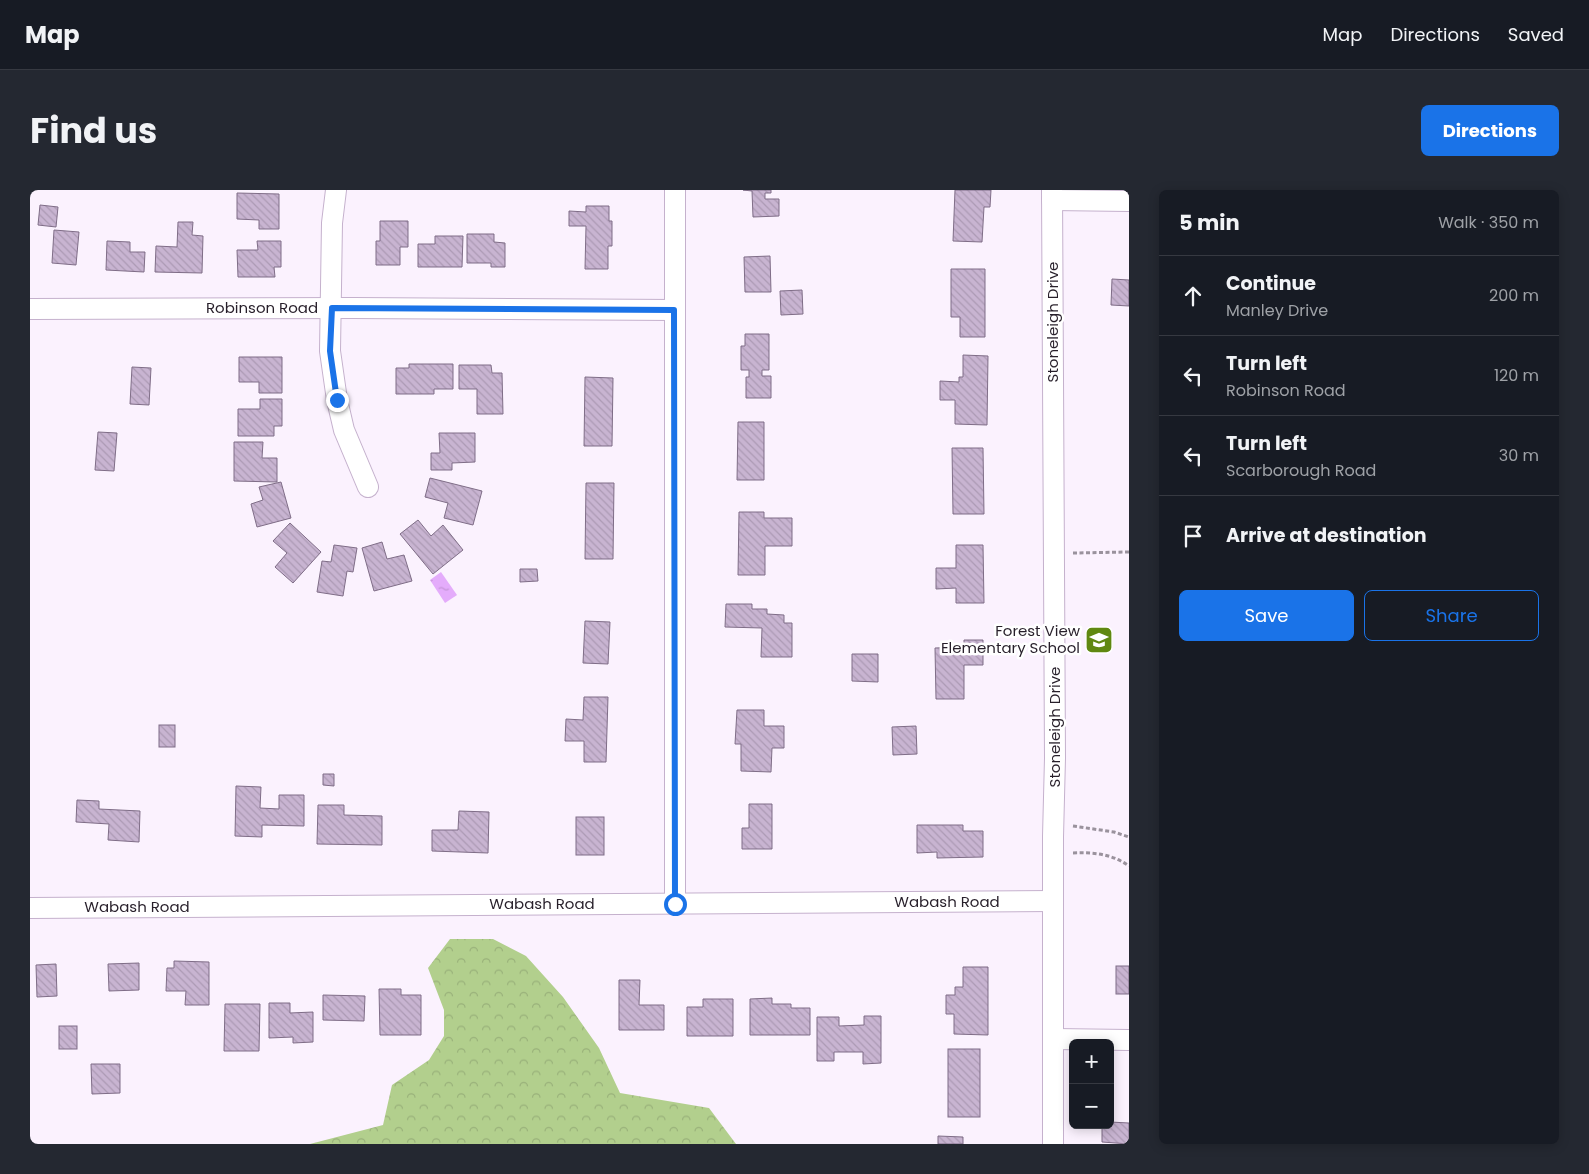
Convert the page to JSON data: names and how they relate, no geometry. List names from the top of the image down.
{
  "streets": {
    "street": ["Robinson Road", "Stoneleigh Drive", "Wabash Road"]
  },
  "crossings": [
    ["Stoneleigh Drive", "Wabash Road"]
  ],
  "places": {
    "school or university": ["Forest View Elementary School"]
  },
  "page": {
    "header": "Map",
    "nav": ["Map", "Directions", "Saved"],
    "title": "Find us",
    "buttons": [
      "Directions",
      ["Save", "Share"]
    ],
    "heading": ["5 min", "Walk · 350 m"],
    "list": [
      ["Continue", "Manley Drive", "200 m"],
      ["Turn left", "Robinson Road", "120 m"],
      ["Turn left", "Scarborough Road", "30 m"],
      "Arrive at destination"
    ],
    "map_buttons": ["+", "−"]
  }
}
